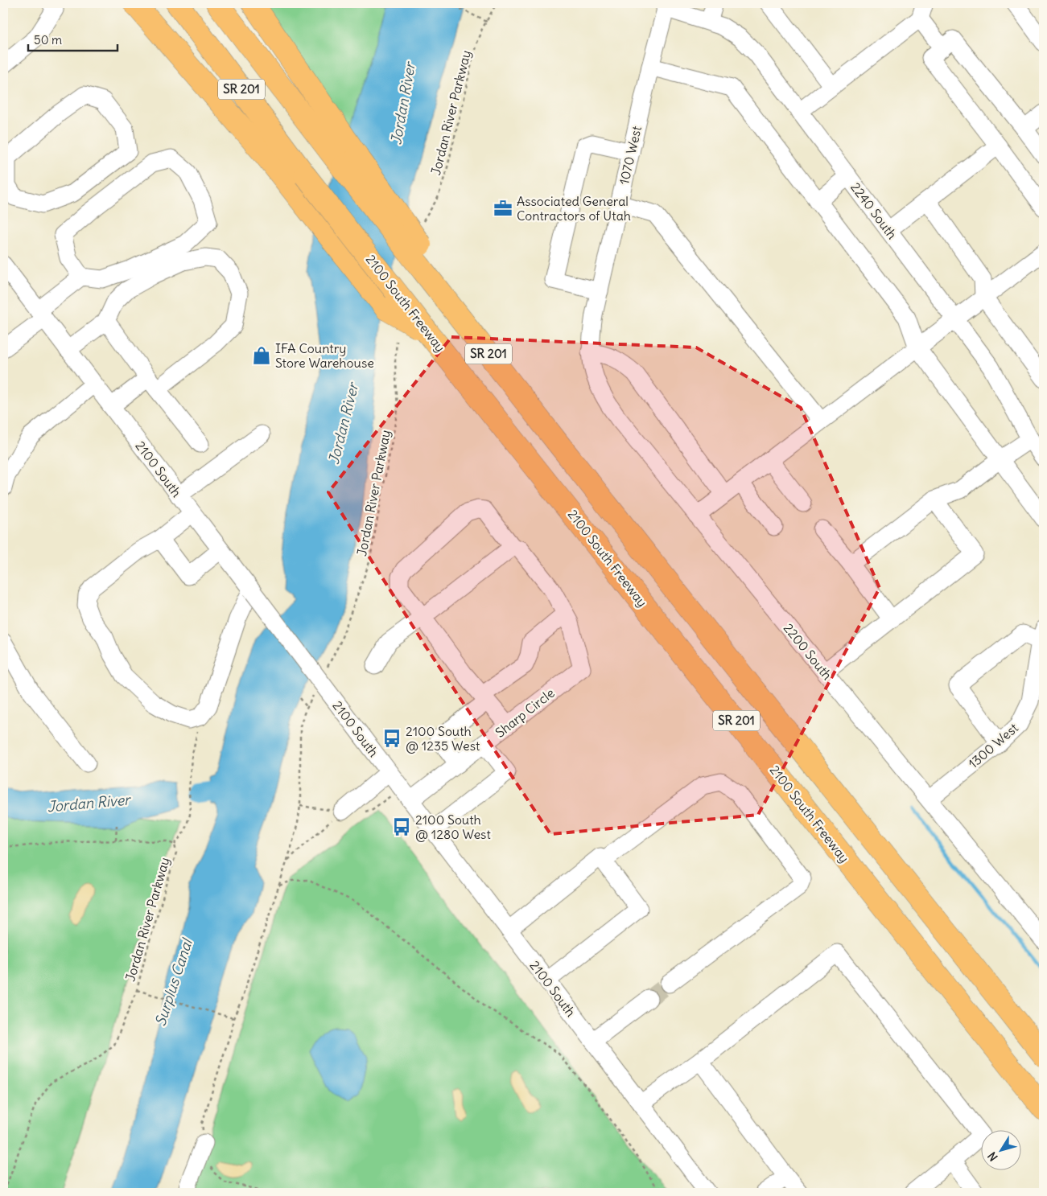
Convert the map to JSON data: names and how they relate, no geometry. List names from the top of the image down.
{
  "streets": {
    "highway": ["SR 201", "2100 South Freeway"],
    "street": [
      "1070 West",
      "2240 South",
      "2100 South",
      "2200 South",
      "Sharp Circle",
      "1300 West"
    ],
    "path": ["Jordan River Parkway"]
  },
  "crossings": [
    ["SR 201", "Jordan River Parkway"],
    ["1070 West", "2240 South"],
    ["1070 West", "2200 South"],
    ["2100 South", "Sharp Circle"],
    ["2200 South", "1300 West"]
  ],
  "water": ["Jordan River", "Surplus Canal"],
  "places": {
    "office": ["Associated General Contractors of Utah"],
    "shop": ["IFA Country Store Warehouse"],
    "bus stop": ["2100 South @ 1235 West", "2100 South @ 1280 West"]
  },
  "scale_bar": "50 m",
  "north": "bottom left"
}
